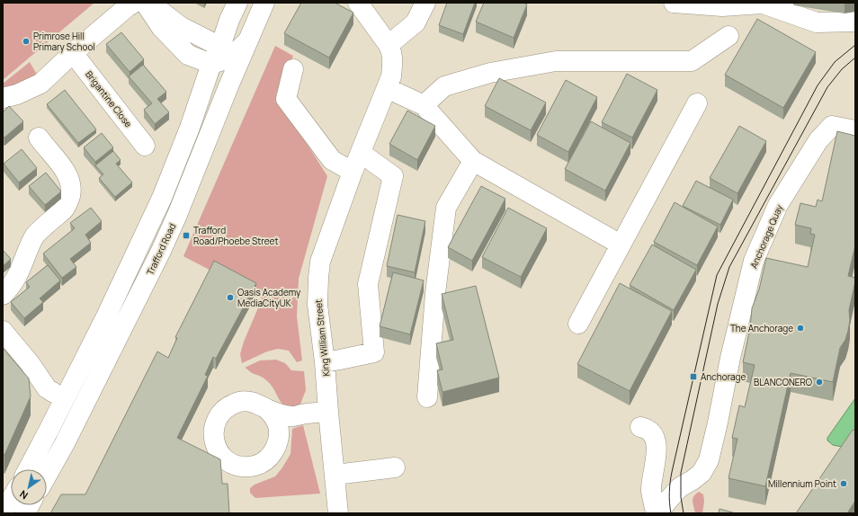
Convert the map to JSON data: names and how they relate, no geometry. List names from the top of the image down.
{
  "streets": {
    "main road": [
      "Brigantine Close",
      "Anchorage Quay",
      "Trafford Road",
      "King William Street"
    ]
  },
  "places": {
    "other": [
      "Primrose Hill Primary School",
      "Oasis Academy MediaCityUK",
      "The Anchorage",
      "BLANCONERO",
      "Millennium Point"
    ],
    "transit": ["Trafford Road/Phoebe Street", "Anchorage"]
  },
  "north": "bottom left"
}
